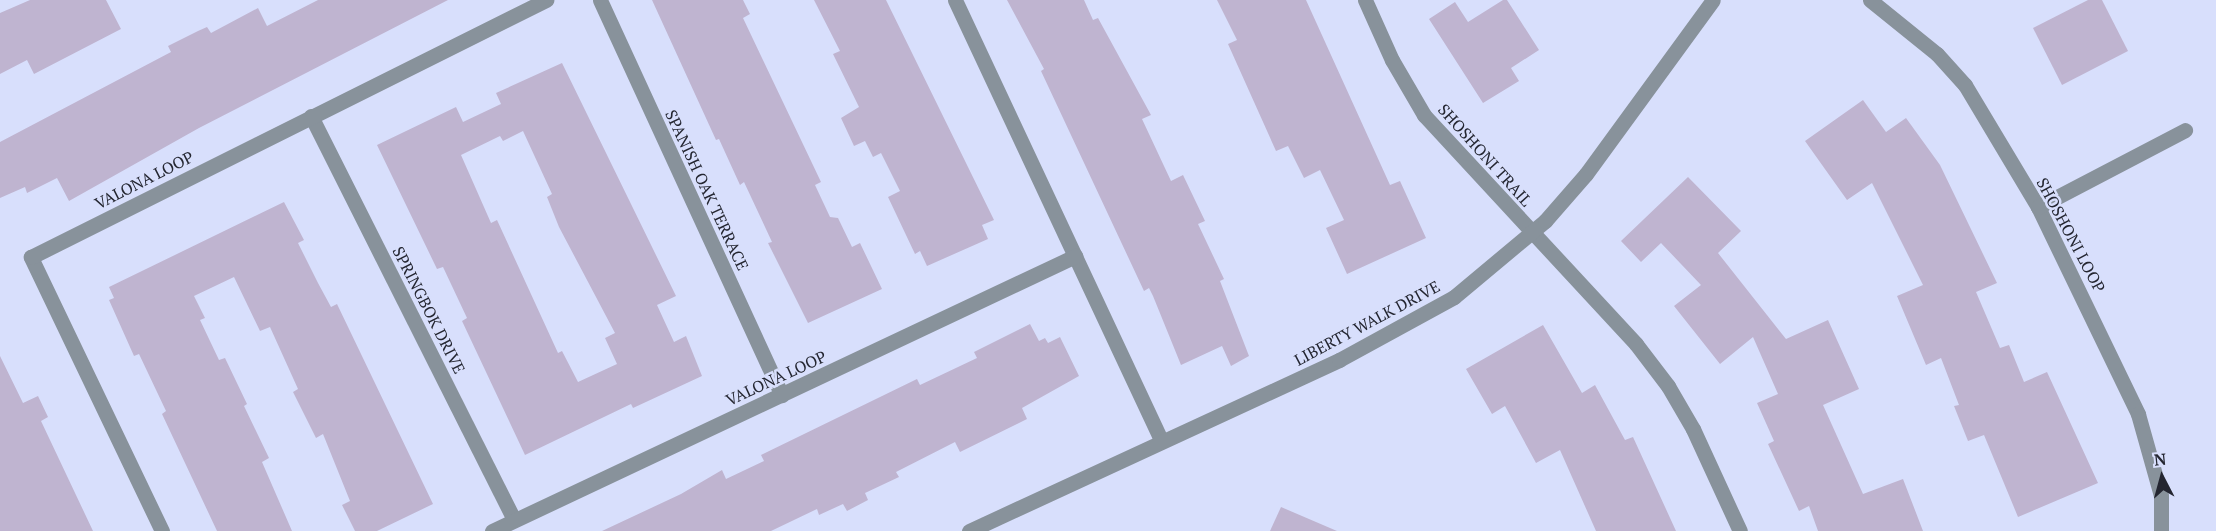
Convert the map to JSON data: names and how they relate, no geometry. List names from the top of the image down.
{
  "streets": {
    "street": [
      "SHOSHONI TRAIL",
      "VALONA LOOP",
      "SPANISH OAK TERRACE",
      "SHOSHONI LOOP",
      "SPRINGBOK DRIVE",
      "LIBERTY WALK DRIVE"
    ]
  },
  "crossings": [
    ["SHOSHONI TRAIL", "LIBERTY WALK DRIVE"],
    ["VALONA LOOP", "SPANISH OAK TERRACE"],
    ["VALONA LOOP", "SPRINGBOK DRIVE"]
  ],
  "north": "top"
}
